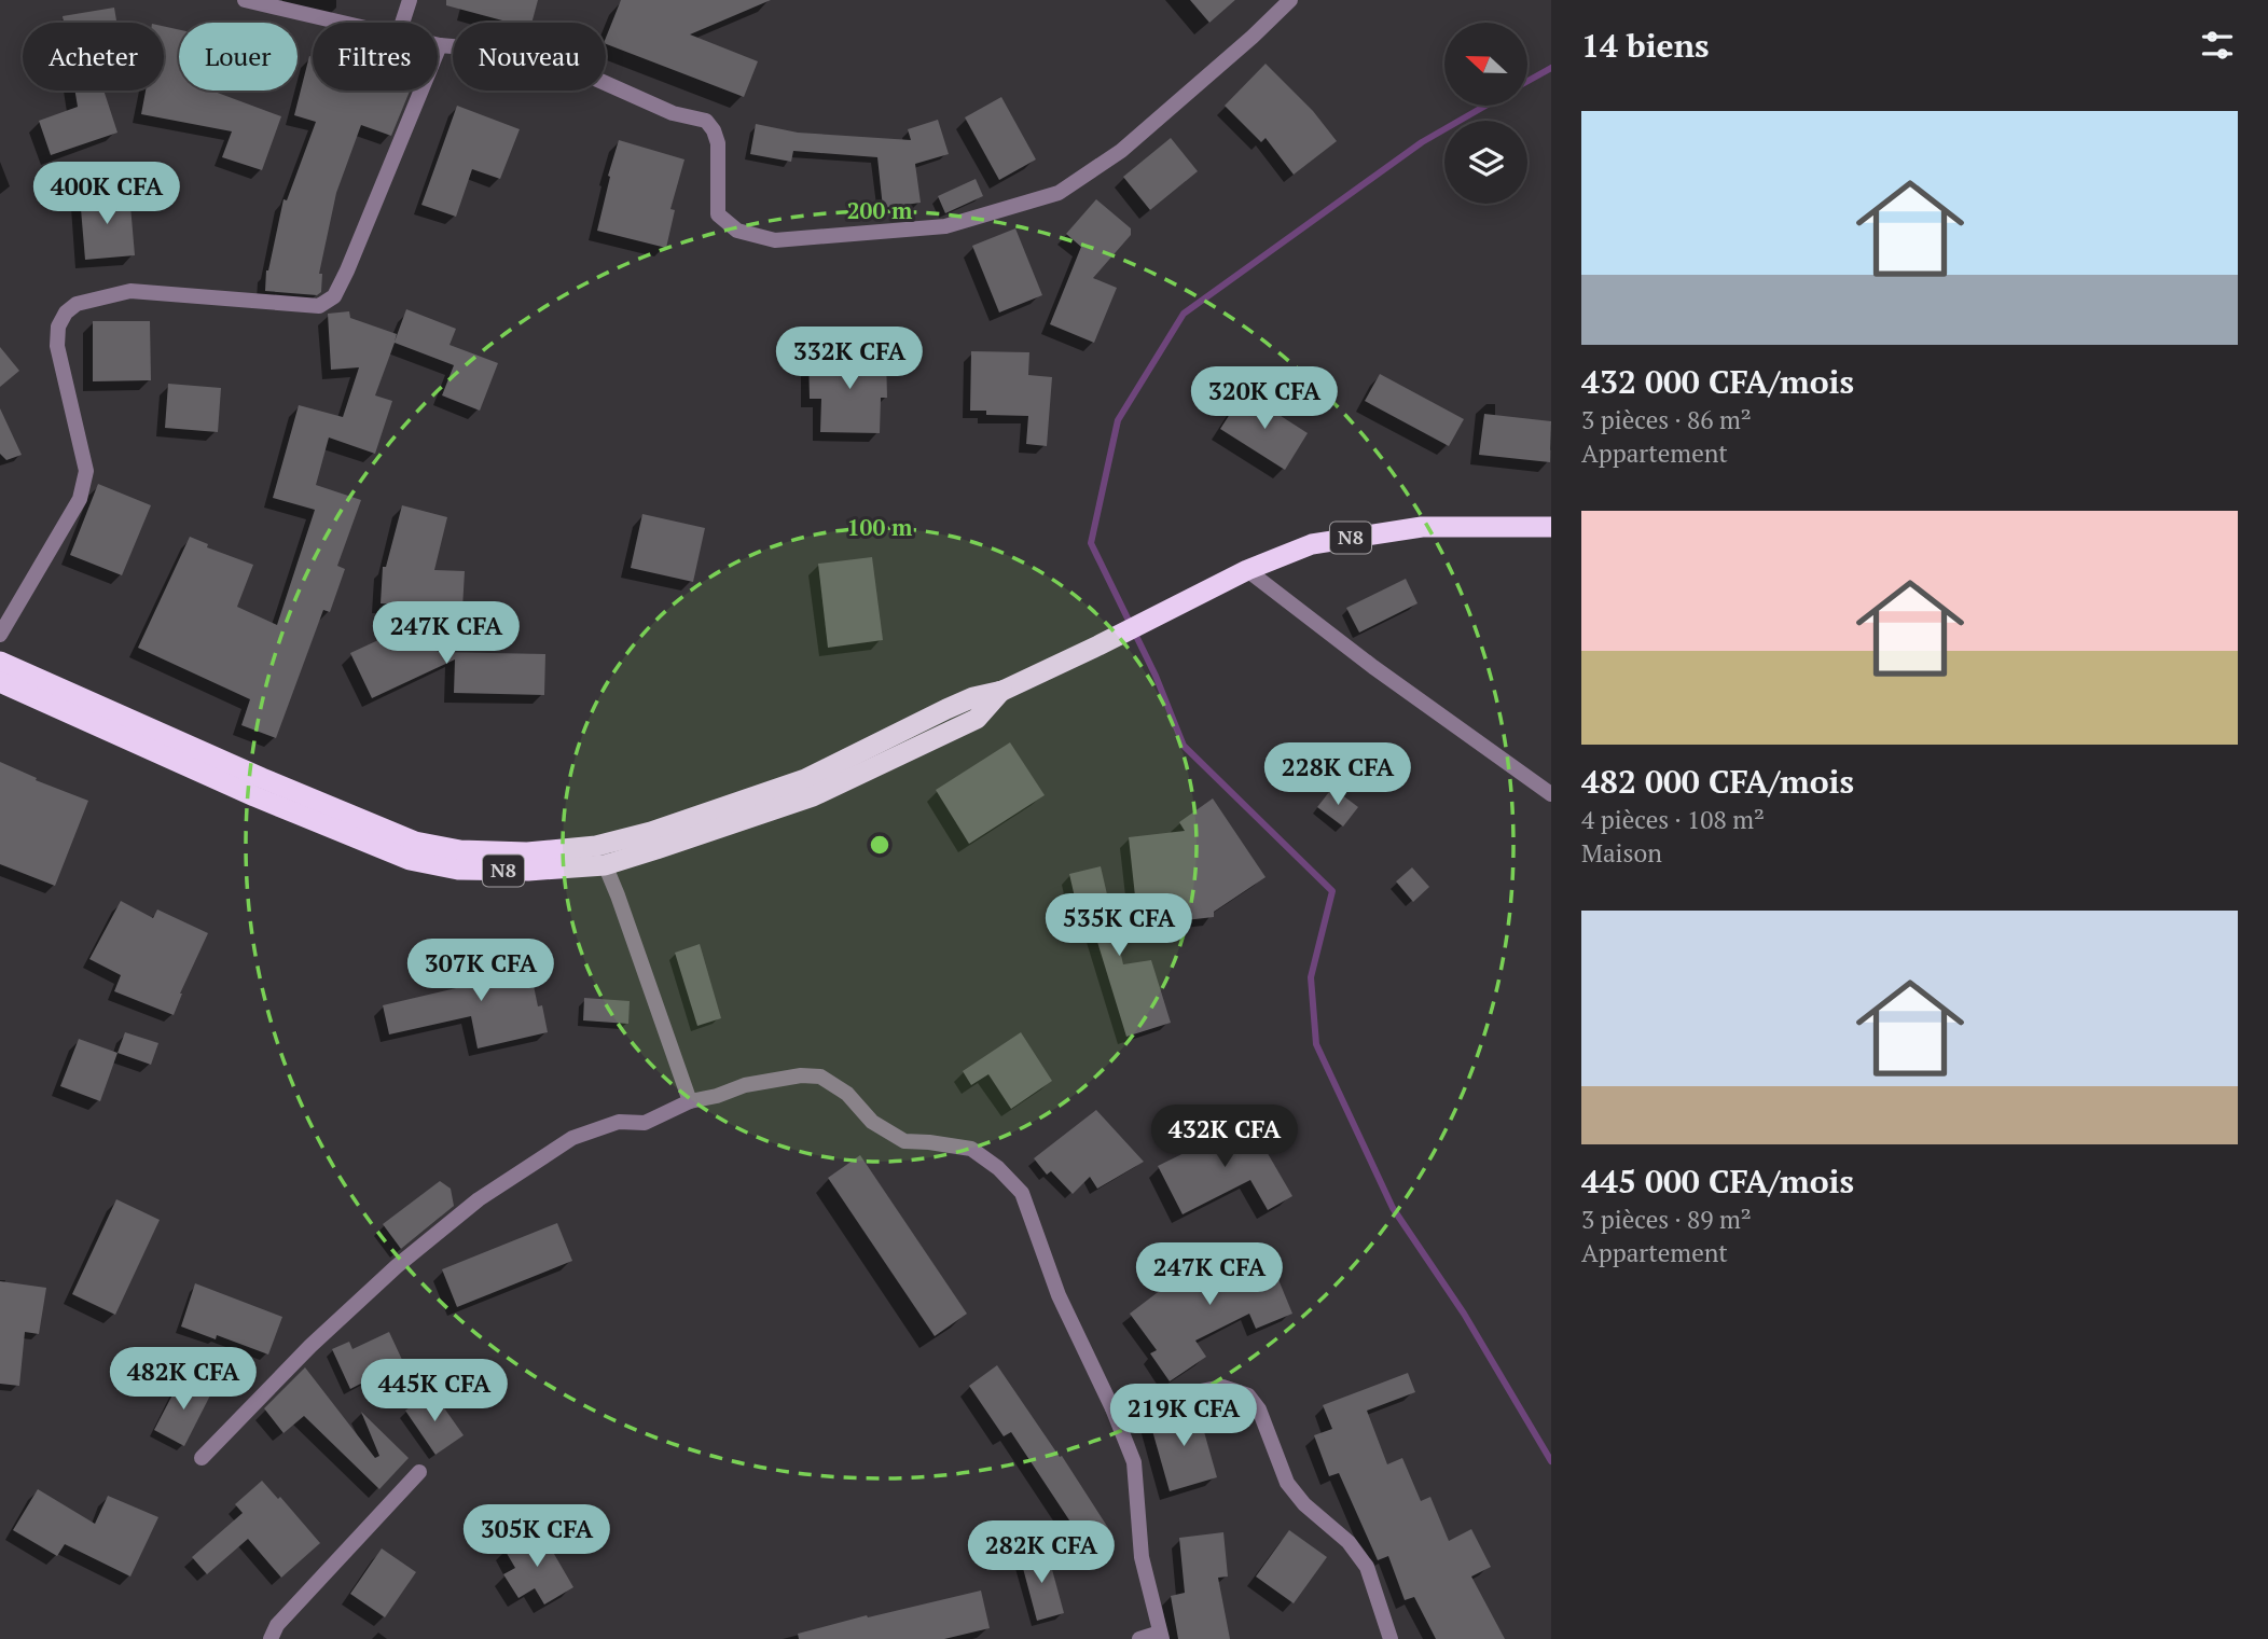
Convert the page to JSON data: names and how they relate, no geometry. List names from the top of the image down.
{
  "streets": {
    "highway": ["N8"]
  },
  "north": "left",
  "page": {
    "heading": "14 biens",
    "chip": [
      "Acheter",
      "Louer",
      "Filtres",
      "Nouveau"
    ],
    "list": [
      {
        "name": "432 000 CFA/mois",
        "note": "3 pièces · 86 m² · Appartement"
      },
      {
        "name": "482 000 CFA/mois",
        "note": "4 pièces · 108 m² · Maison"
      },
      {
        "name": "445 000 CFA/mois",
        "note": "3 pièces · 89 m² · Appartement"
      }
    ],
    "price": [
      "400K CFA",
      "332K CFA",
      "320K CFA",
      "247K CFA",
      "228K CFA",
      "535K CFA",
      "307K CFA",
      "432K CFA",
      "247K CFA",
      "482K CFA",
      "445K CFA",
      "219K CFA",
      "305K CFA",
      "282K CFA"
    ]
  },
  "rings": ["200 m", "100 m"]
}
